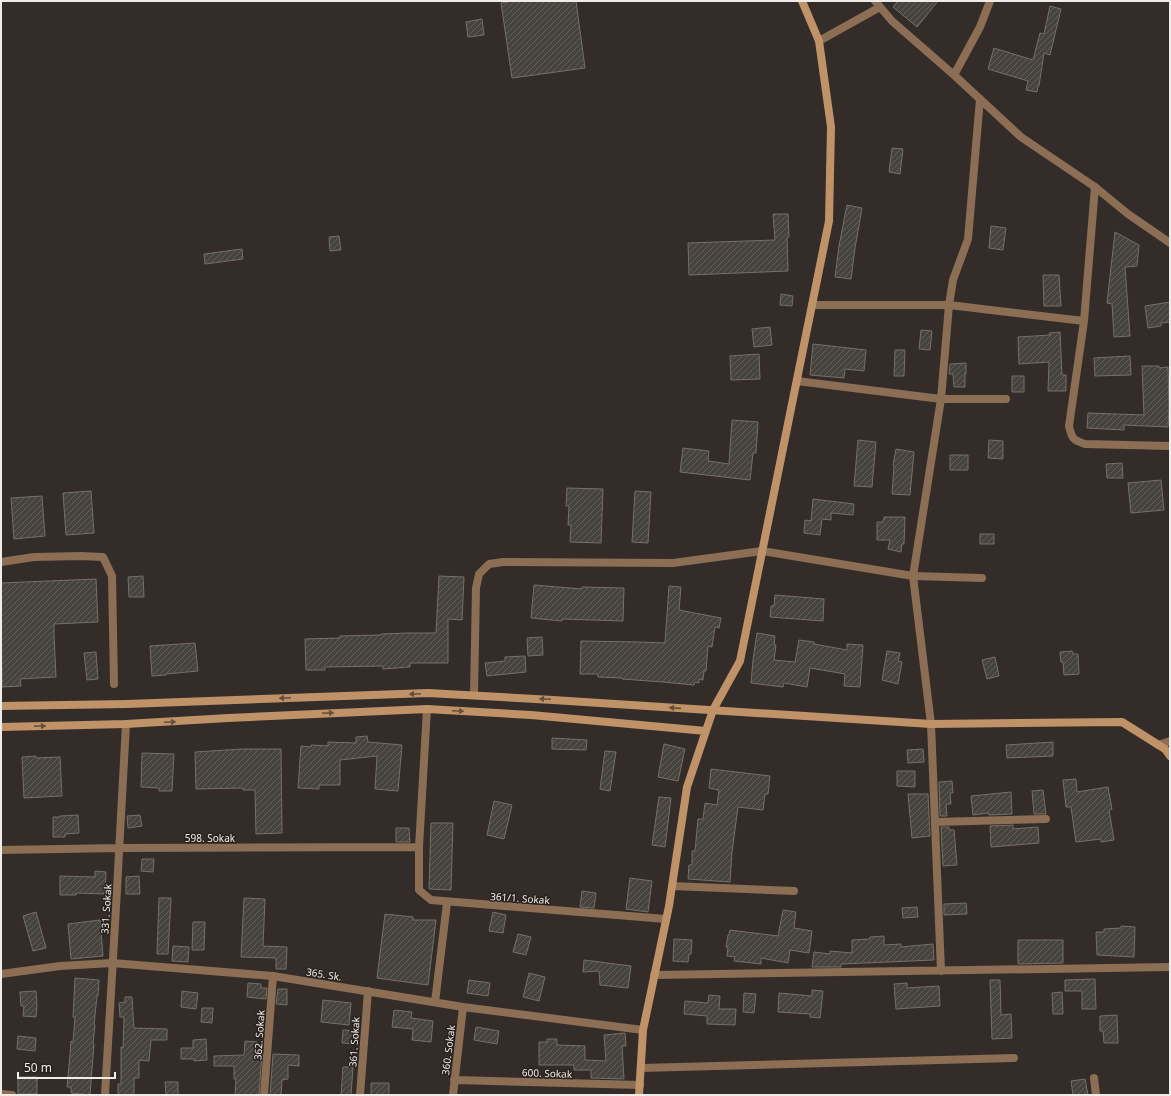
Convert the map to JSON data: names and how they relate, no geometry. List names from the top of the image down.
{
  "streets": {
    "street": [
      "598. Sokak",
      "361/1. Sokak",
      "331. Sokak",
      "365. Sk.",
      "362. Sokak",
      "361. Sokak",
      "360. Sokak",
      "600. Sokak"
    ]
  },
  "crossings": [
    ["598. Sokak", "361/1. Sokak"],
    ["598. Sokak", "331. Sokak"],
    ["331. Sokak", "365. Sk."],
    ["365. Sk.", "362. Sokak"],
    ["365. Sk.", "361. Sokak"],
    ["365. Sk.", "360. Sokak"],
    ["360. Sokak", "600. Sokak"]
  ],
  "scale_bar": "50 m"
}
